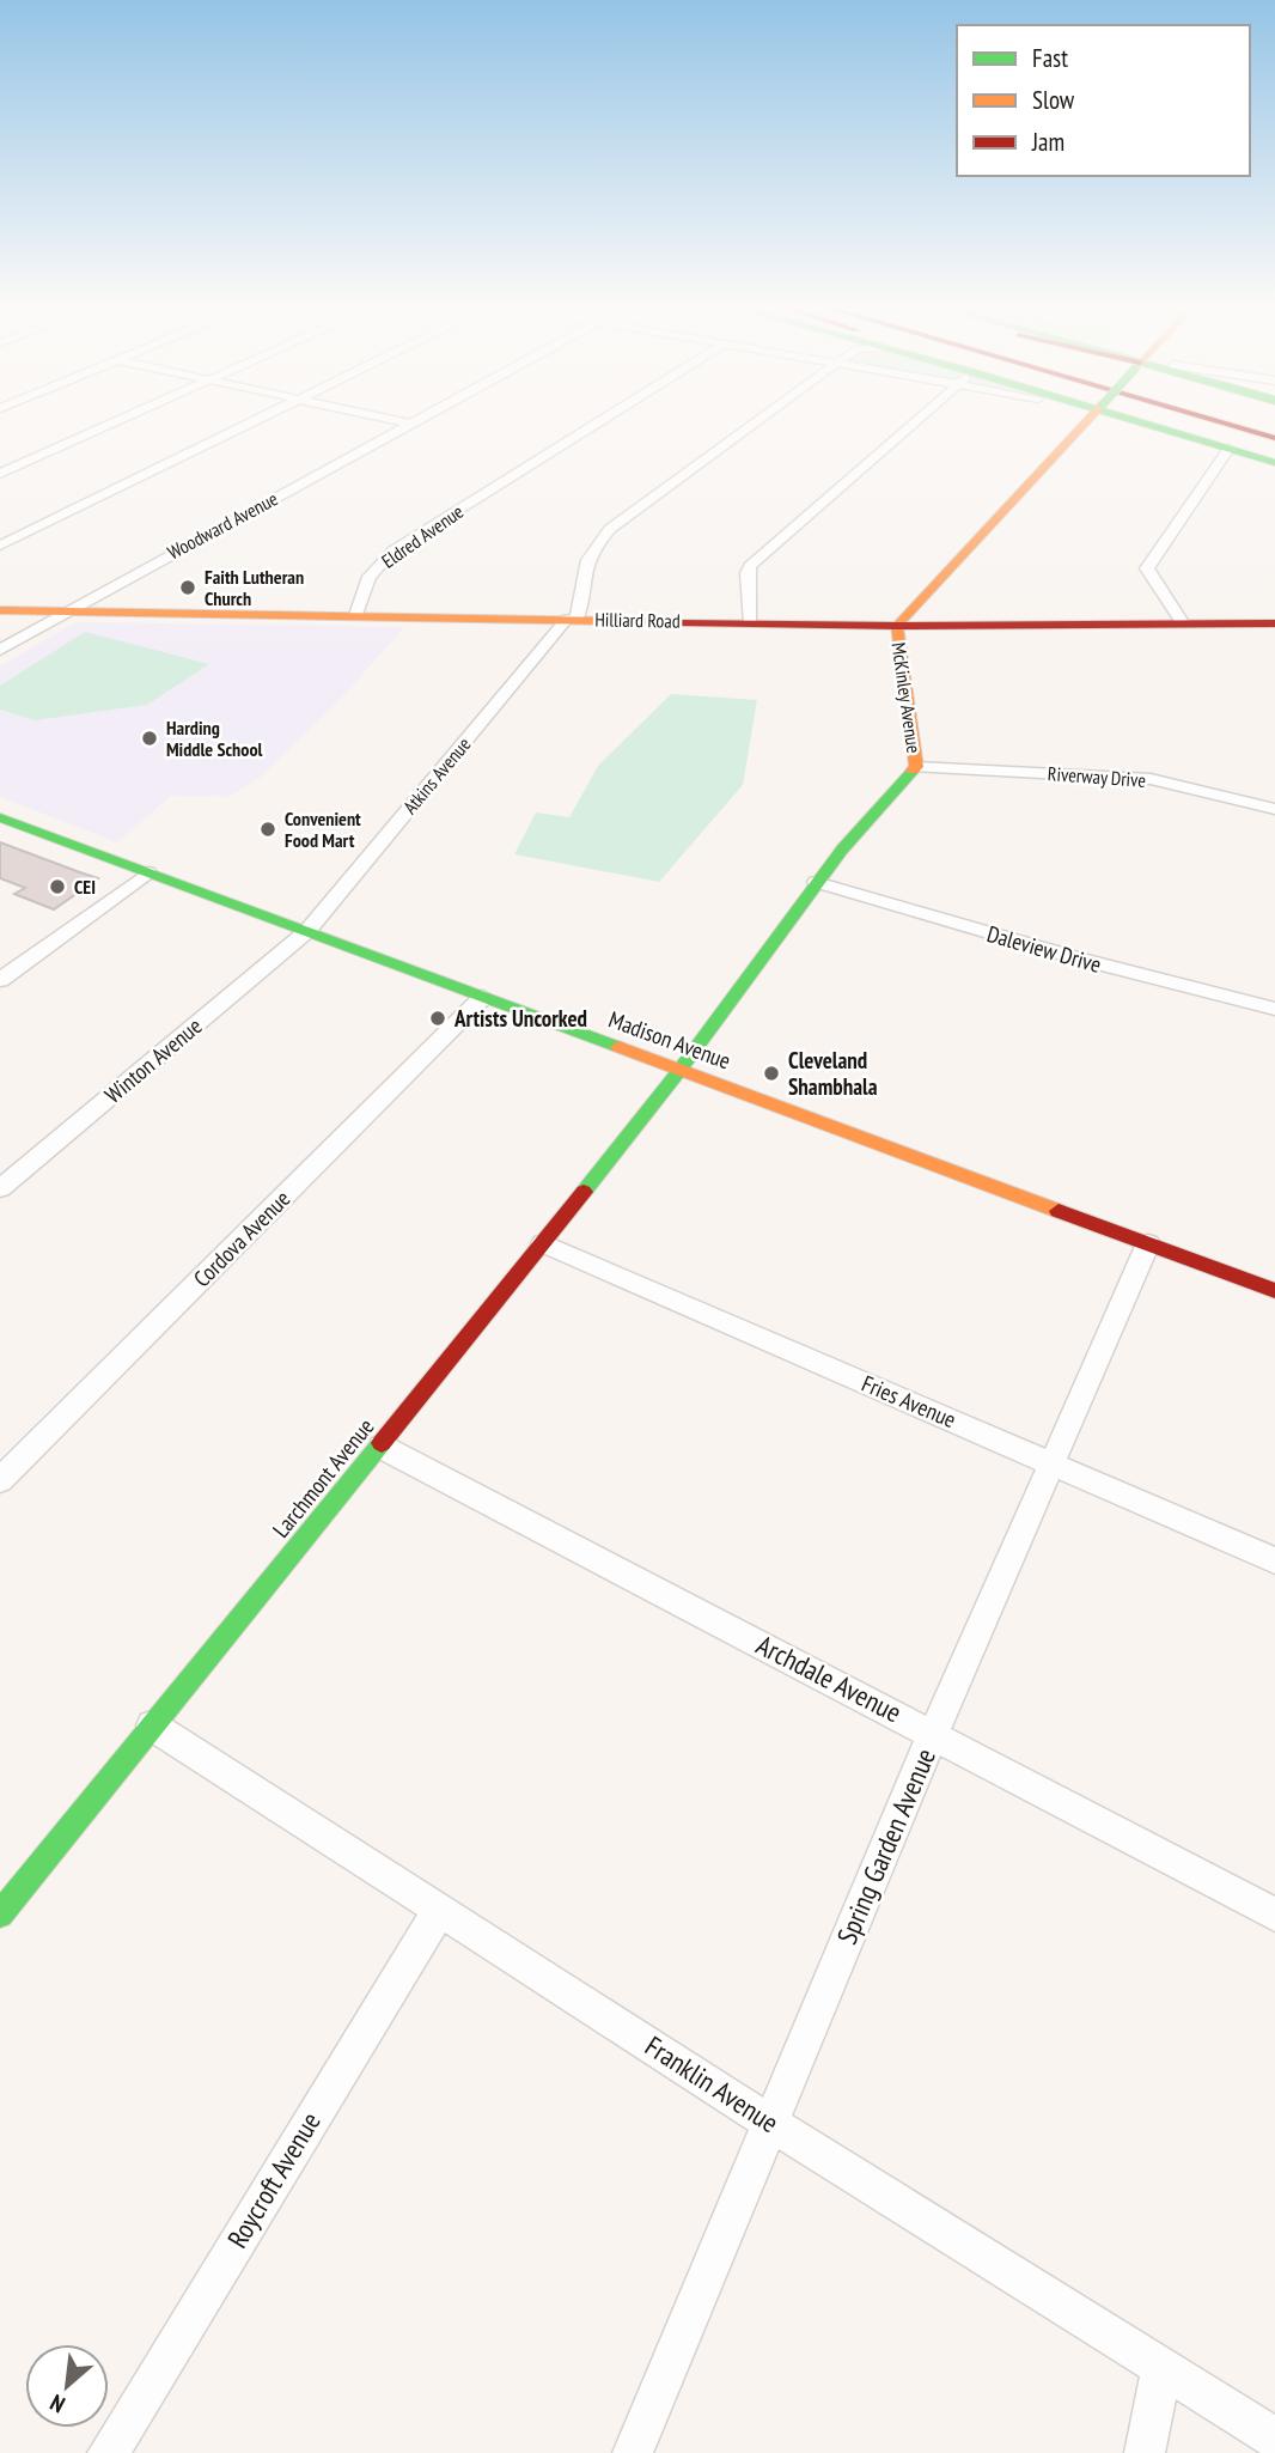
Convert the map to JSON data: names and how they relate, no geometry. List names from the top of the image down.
{
  "streets": {
    "main road": [
      "Hilliard Road",
      "McKinley Avenue",
      "Madison Avenue",
      "Larchmont Avenue"
    ],
    "street": [
      "Woodward Avenue",
      "Eldred Avenue",
      "Atkins Avenue",
      "Riverway Drive",
      "Daleview Drive",
      "Winton Avenue",
      "Cordova Avenue",
      "Fries Avenue",
      "Archdale Avenue",
      "Spring Garden Avenue",
      "Franklin Avenue",
      "Roycroft Avenue"
    ]
  },
  "crossings": [
    ["Woodward Avenue", "Hilliard Road"],
    ["Eldred Avenue", "Hilliard Road"],
    ["Hilliard Road", "McKinley Avenue"],
    ["Hilliard Road", "Atkins Avenue"],
    ["McKinley Avenue", "Riverway Drive"],
    ["McKinley Avenue", "Daleview Drive"],
    ["McKinley Avenue", "Madison Avenue"],
    ["McKinley Avenue", "Larchmont Avenue"],
    ["Atkins Avenue", "Madison Avenue"],
    ["Atkins Avenue", "Winton Avenue"],
    ["Madison Avenue", "Winton Avenue"],
    ["Madison Avenue", "Cordova Avenue"],
    ["Madison Avenue", "Larchmont Avenue"],
    ["Madison Avenue", "Spring Garden Avenue"],
    ["Fries Avenue", "Larchmont Avenue"],
    ["Fries Avenue", "Spring Garden Avenue"],
    ["Larchmont Avenue", "Archdale Avenue"],
    ["Larchmont Avenue", "Franklin Avenue"],
    ["Archdale Avenue", "Spring Garden Avenue"],
    ["Spring Garden Avenue", "Franklin Avenue"],
    ["Franklin Avenue", "Roycroft Avenue"]
  ],
  "places": [
    "Faith Lutheran Church",
    "Harding Middle School",
    "Convenient Food Mart",
    "CEI",
    "Artists Uncorked",
    "Cleveland Shambhala"
  ],
  "legend": ["Fast", "Slow", "Jam"],
  "north": "bottom left"
}
